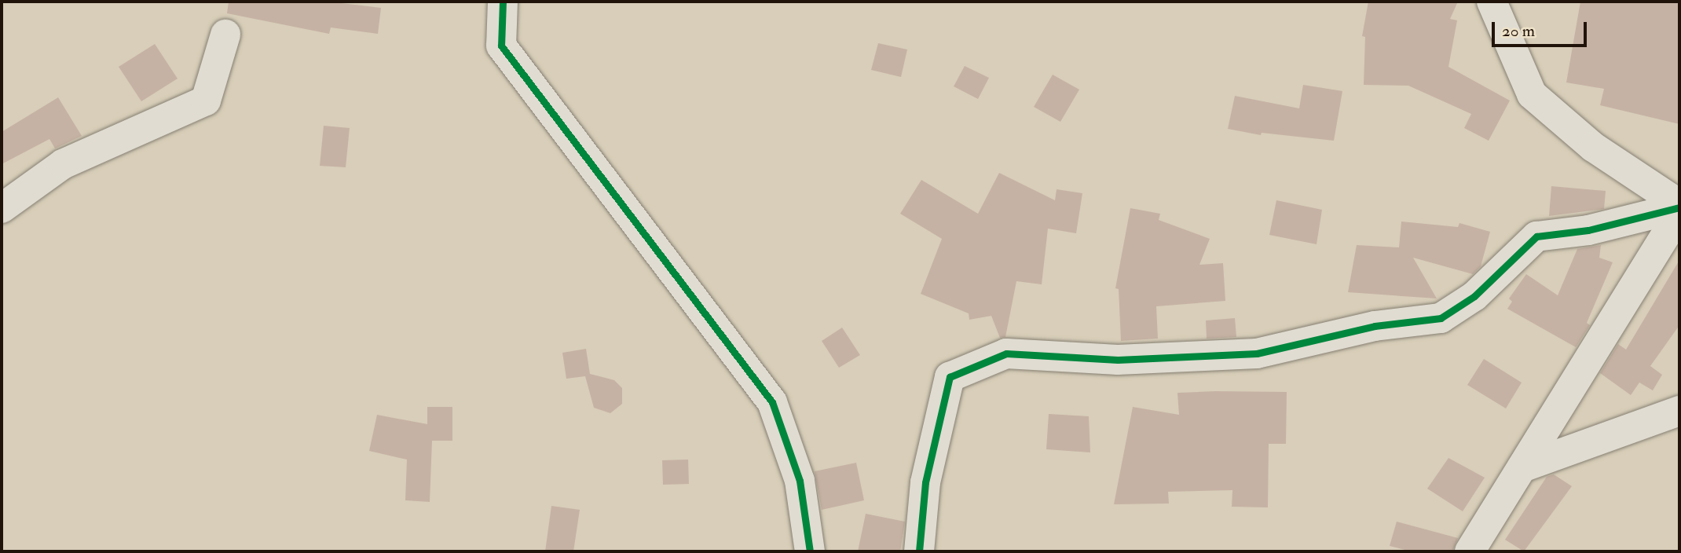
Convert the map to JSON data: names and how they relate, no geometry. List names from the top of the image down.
{
  "scale_bar": "20 m"
}
